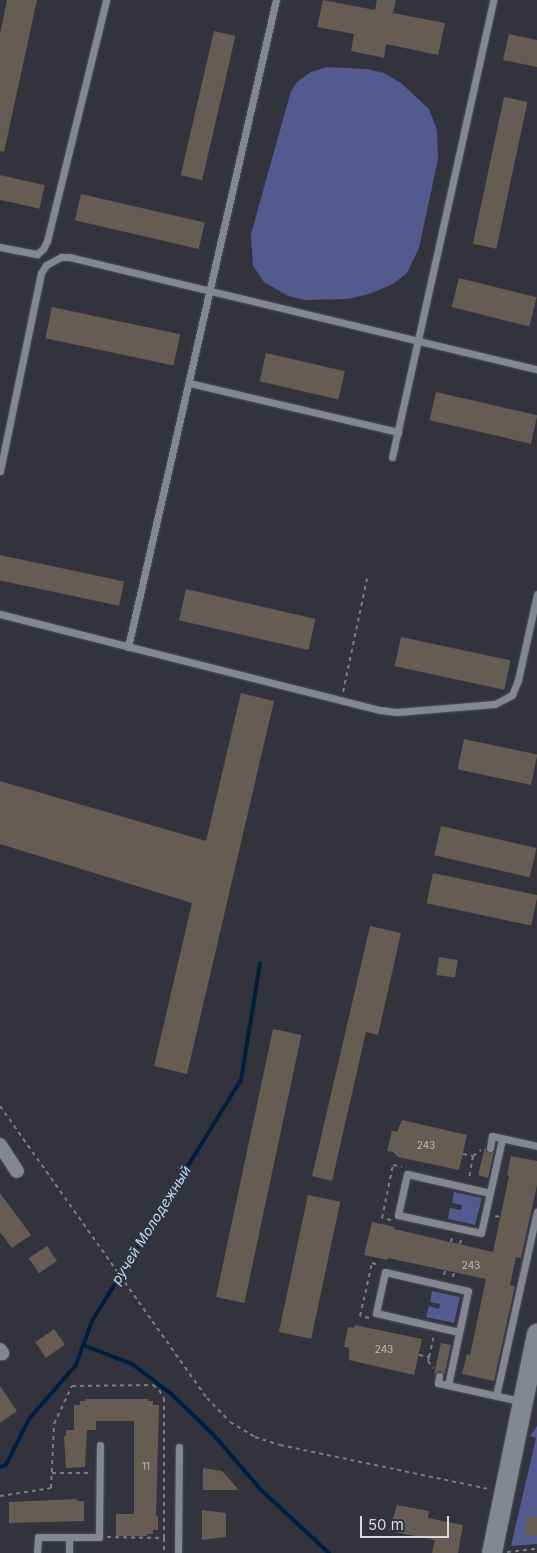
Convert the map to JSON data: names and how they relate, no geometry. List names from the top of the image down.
{
  "water": ["ручей Молодежный"],
  "house_numbers": [
    "243",
    "243",
    "243",
    "11"
  ],
  "scale_bar": "50 m"
}
